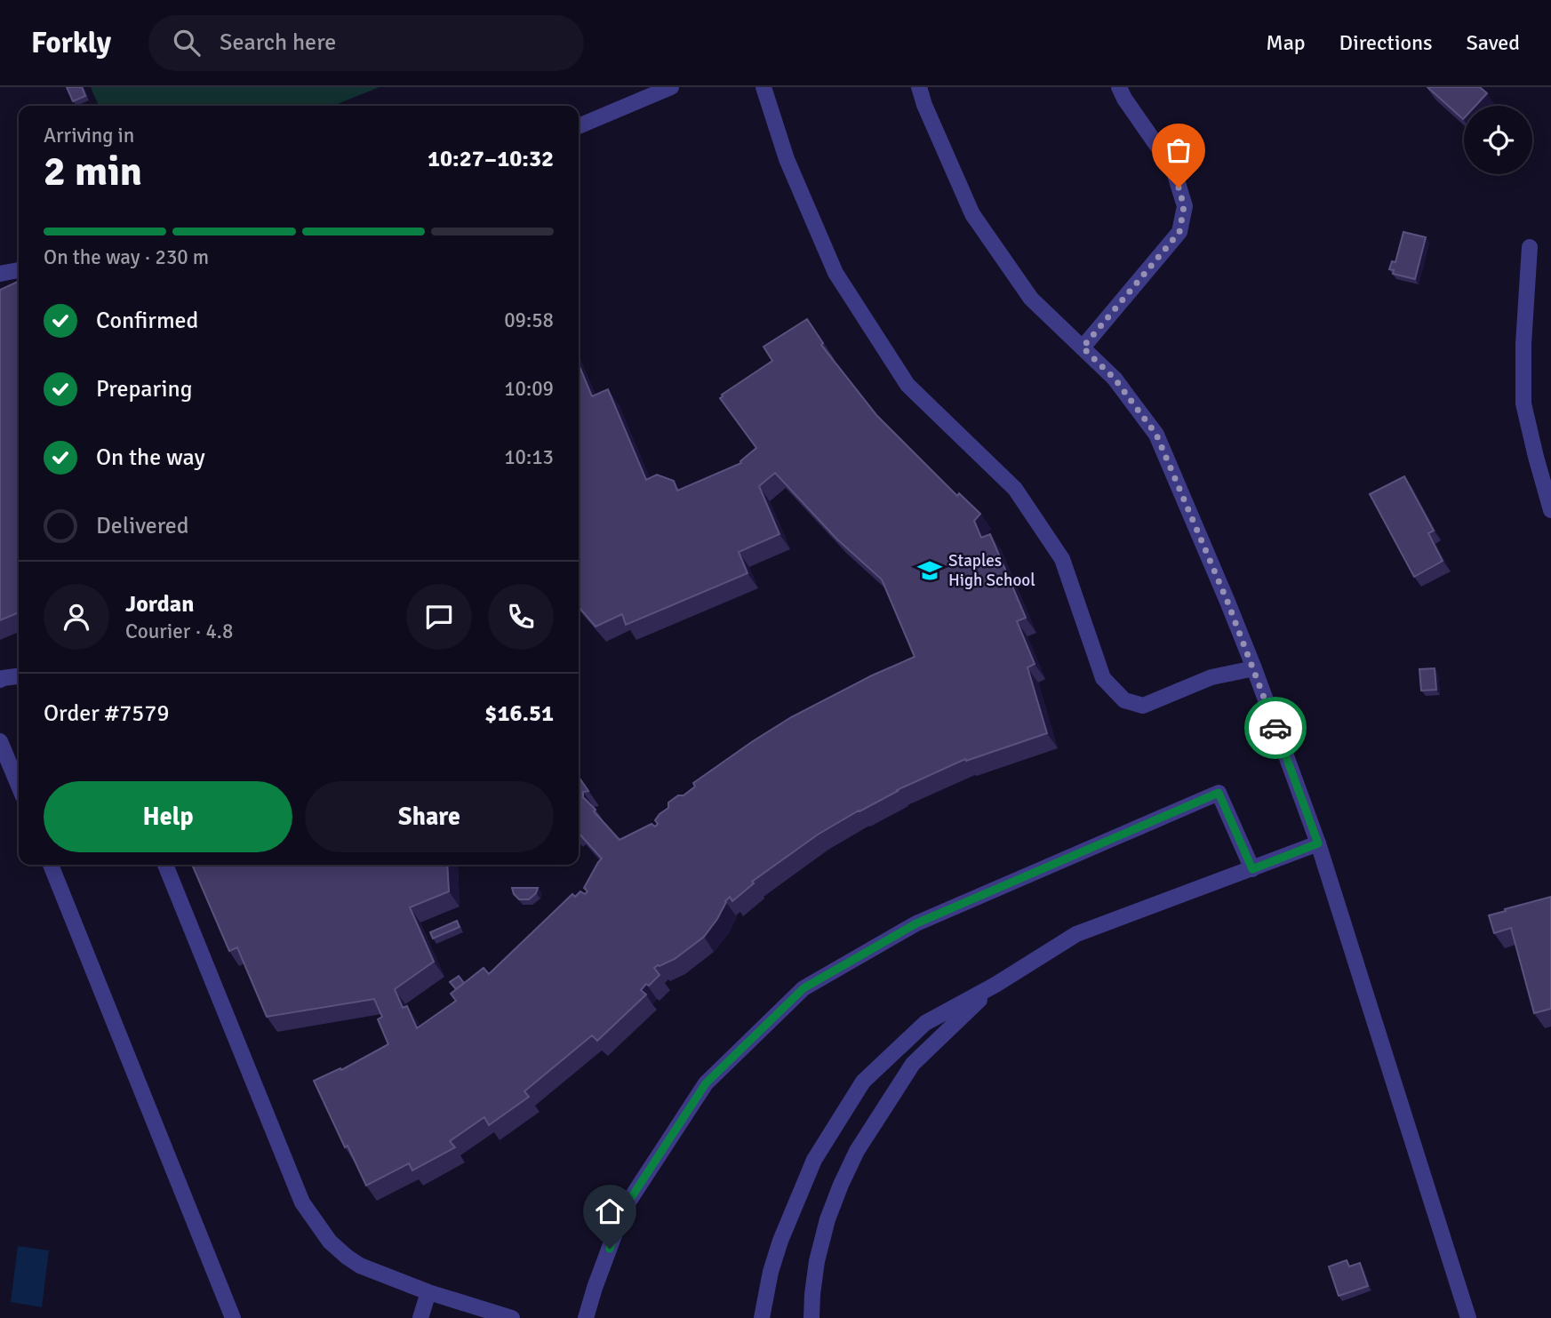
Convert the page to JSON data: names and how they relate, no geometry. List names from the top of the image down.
{
  "places": {
    "school or university": ["Staples High School"]
  },
  "page": {
    "header": "Forkly",
    "search": "Search here",
    "nav": ["Map", "Directions", "Saved"],
    "heading": ["2 min", "Arriving in", "10:27–10:32"],
    "panel": [
      "Jordan",
      "Courier · 4.8",
      "Order #7579",
      "$16.51"
    ],
    "bar": "On the way · 230 m",
    "list": [
      ["Confirmed", "09:58"],
      ["Preparing", "10:09"],
      ["On the way", "10:13"],
      "Delivered"
    ],
    "buttons": ["Help", "Share"]
  }
}
